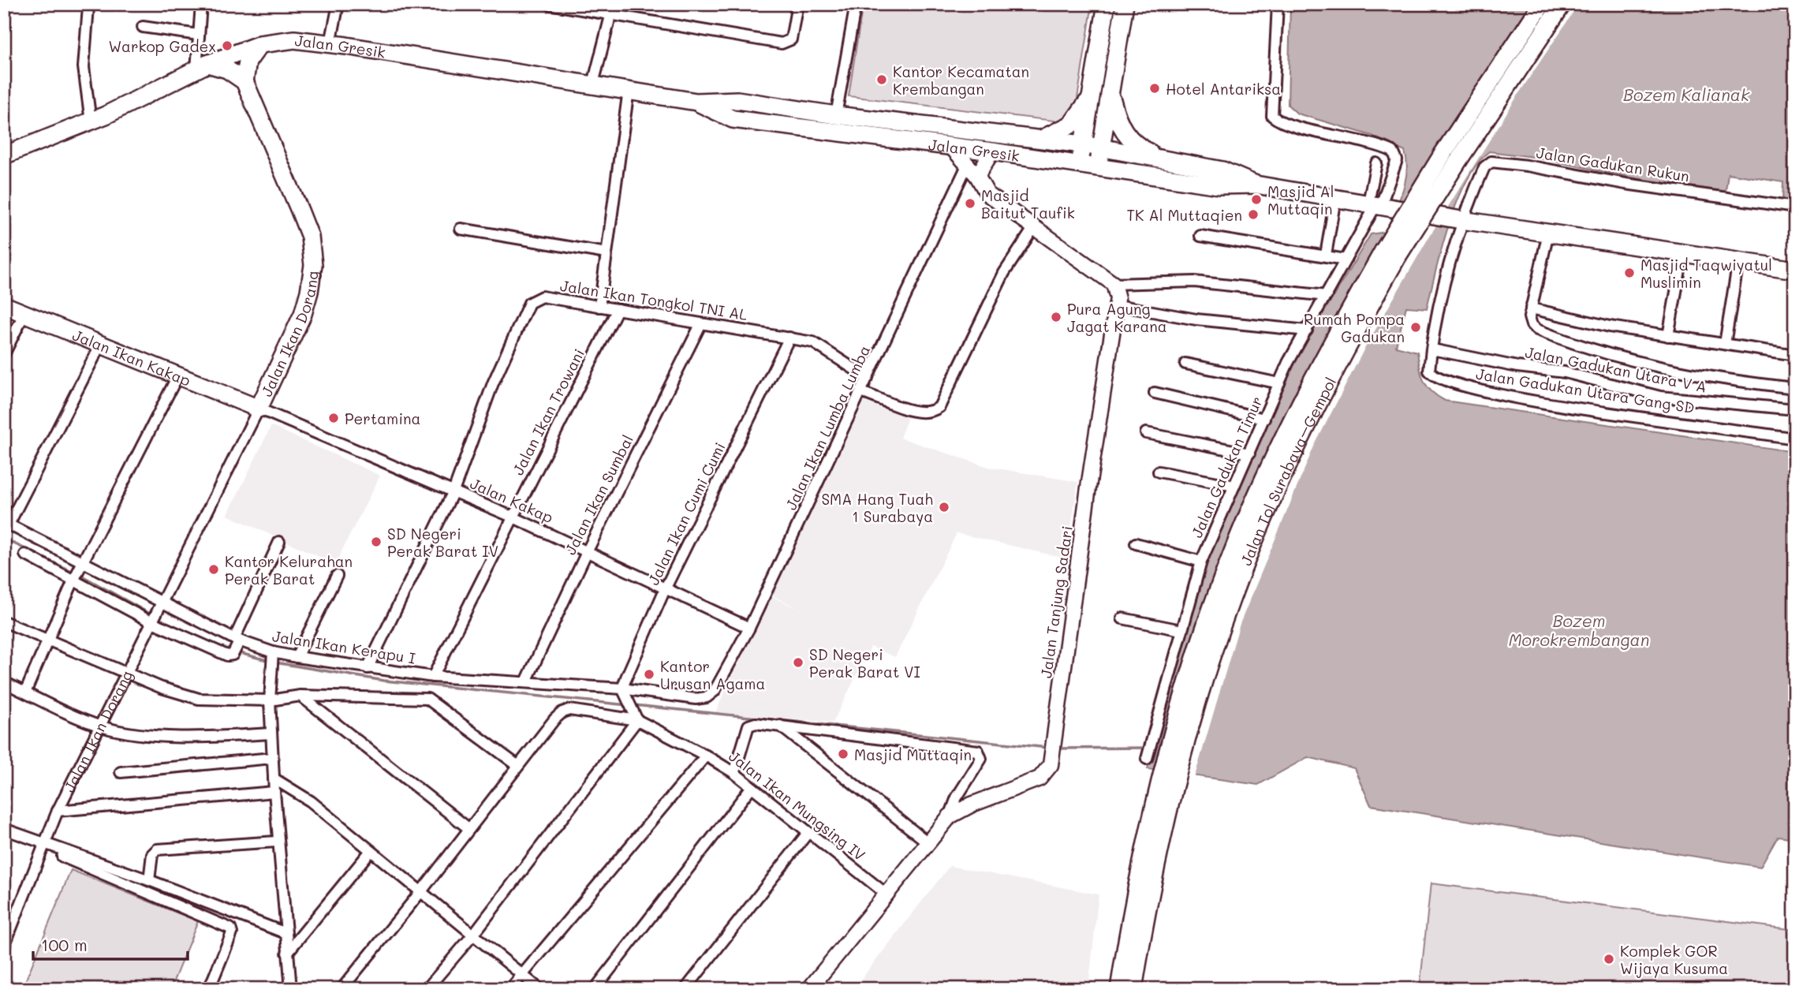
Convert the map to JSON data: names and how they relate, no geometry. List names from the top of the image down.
{
  "streets": {
    "highway": [
      "Jalan Gresik",
      "Jalan Ikan Dorang",
      "Jalan Ikan Kakap",
      "Jalan Tol Surabaya–Gempol"
    ],
    "street": [
      "Jalan Gadukan Rukun",
      "Jalan Ikan Tongkol TNI AL",
      "Jalan Gadukan Utara V A",
      "Jalan Gadukan Utara Gang SD",
      "Jalan Ikan Trowani",
      "Jalan Ikan Lumba Lumba",
      "Jalan Gadukan Timur",
      "Jalan Ikan Sumbal",
      "Jalan Kakap",
      "Jalan Ikan Cumi Cumi",
      "Jalan Tanjung Sadari",
      "Jalan Ikan Kerapu I",
      "Jalan Ikan Mungsing IV"
    ]
  },
  "crossings": [
    ["Jalan Gresik", "Jalan Gadukan Rukun"],
    ["Jalan Gresik", "Jalan Gadukan Utara Gang SD"],
    ["Jalan Gresik", "Jalan Gadukan Timur"],
    ["Jalan Gadukan Rukun", "Jalan Gadukan Utara Gang SD"],
    ["Jalan Ikan Tongkol TNI AL", "Jalan Ikan Trowani"],
    ["Jalan Ikan Tongkol TNI AL", "Jalan Ikan Lumba Lumba"],
    ["Jalan Ikan Tongkol TNI AL", "Jalan Ikan Sumbal"],
    ["Jalan Ikan Tongkol TNI AL", "Jalan Kakap"],
    ["Jalan Ikan Tongkol TNI AL", "Jalan Ikan Cumi Cumi"],
    ["Jalan Ikan Tongkol TNI AL", "Jalan Ikan Kerapu I"],
    ["Jalan Ikan Dorang", "Jalan Ikan Kakap"],
    ["Jalan Ikan Dorang", "Jalan Kakap"],
    ["Jalan Ikan Dorang", "Jalan Ikan Kerapu I"],
    ["Jalan Ikan Kakap", "Jalan Kakap"],
    ["Jalan Gadukan Utara V A", "Jalan Gadukan Utara Gang SD"],
    ["Jalan Ikan Trowani", "Jalan Kakap"],
    ["Jalan Ikan Trowani", "Jalan Ikan Kerapu I"],
    ["Jalan Ikan Lumba Lumba", "Jalan Kakap"],
    ["Jalan Ikan Lumba Lumba", "Jalan Ikan Kerapu I"],
    ["Jalan Ikan Sumbal", "Jalan Kakap"],
    ["Jalan Ikan Sumbal", "Jalan Ikan Kerapu I"],
    ["Jalan Kakap", "Jalan Ikan Cumi Cumi"],
    ["Jalan Ikan Cumi Cumi", "Jalan Ikan Kerapu I"],
    ["Jalan Tanjung Sadari", "Jalan Ikan Mungsing IV"]
  ],
  "water": ["Bozem Kalianak", "Bozem Morokrembangan"],
  "places": [
    "Warkop Gadex",
    "Kantor Kecamatan Krembangan",
    "Hotel Antariksa",
    "Masjid Al Muttaqin",
    "Masjid Baitut Taufik",
    "TK Al Muttaqien",
    "Masjid Taqwiyatul Muslimin",
    "Pura Agung Jagat Karana",
    "Rumah Pompa Gadukan",
    "Pertamina",
    "SMA Hang Tuah 1 Surabaya",
    "SD Negeri Perak Barat IV",
    "Kantor Kelurahan Perak Barat",
    "SD Negeri Perak Barat VI",
    "Kantor Urusan Agama",
    "Masjid Muttaqin",
    "Komplek GOR Wijaya Kusuma"
  ],
  "scale_bar": "100 m"
}
